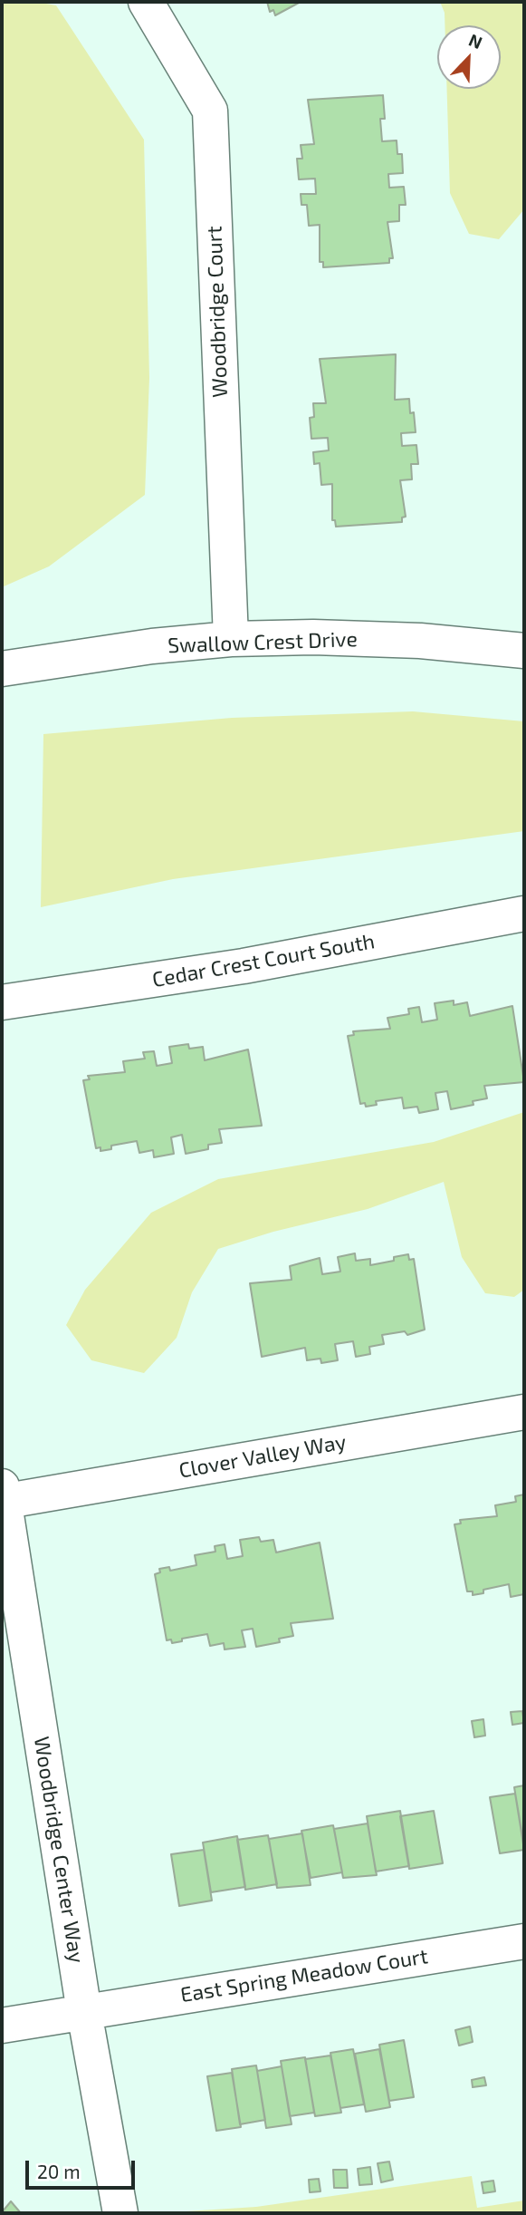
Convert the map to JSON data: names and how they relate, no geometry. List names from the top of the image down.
{
  "streets": {
    "street": [
      "Woodbridge Court",
      "Swallow Crest Drive",
      "Cedar Crest Court South",
      "Clover Valley Way",
      "Woodbridge Center Way",
      "East Spring Meadow Court"
    ]
  },
  "crossings": [
    ["Woodbridge Court", "Swallow Crest Drive"],
    ["Clover Valley Way", "Woodbridge Center Way"],
    ["Woodbridge Center Way", "East Spring Meadow Court"]
  ],
  "scale_bar": "20 m",
  "north": "top right"
}
